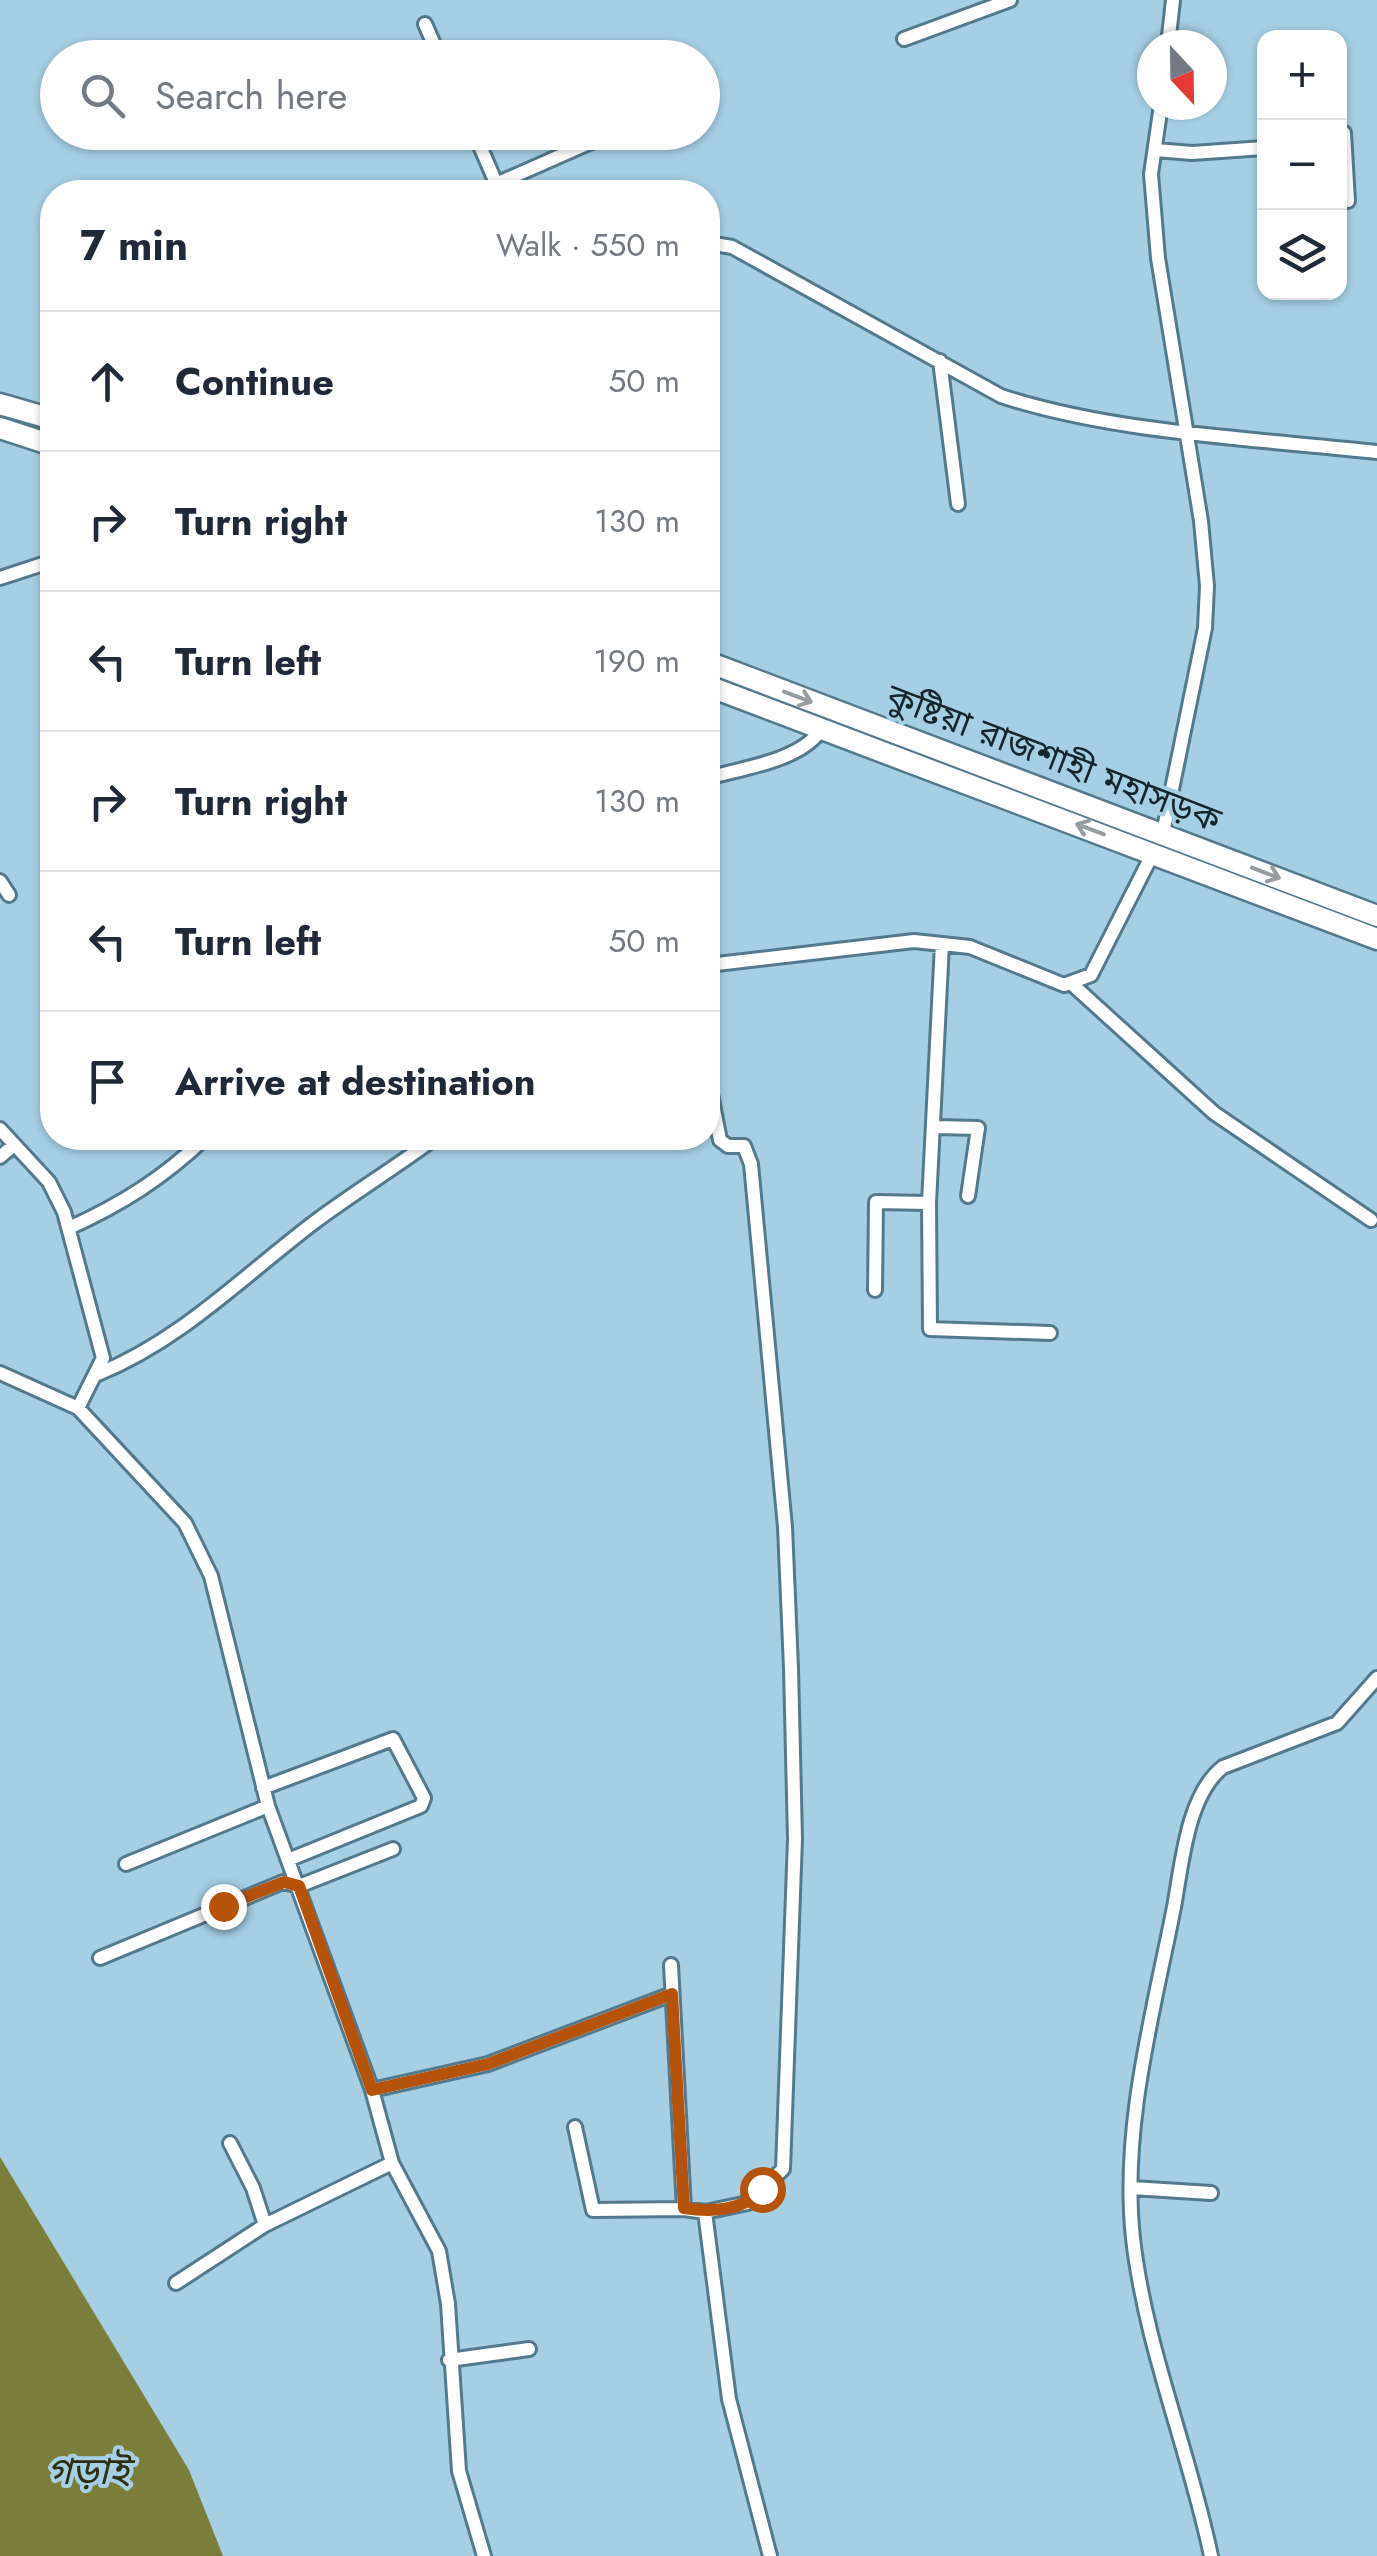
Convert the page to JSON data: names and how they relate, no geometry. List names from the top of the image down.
{
  "streets": {
    "highway": ["কুষ্টিয়া রাজশাহী মহাসড়ক"]
  },
  "water": ["গড়াই"],
  "north": "bottom",
  "page": {
    "map_buttons": ["+", "−"],
    "search": "Search here",
    "heading": ["7 min", "Walk · 550 m"],
    "list": [
      ["Continue", "50 m"],
      ["Turn right", "130 m"],
      ["Turn left", "190 m"],
      ["Turn right", "130 m"],
      ["Turn left", "50 m"],
      "Arrive at destination"
    ]
  }
}
